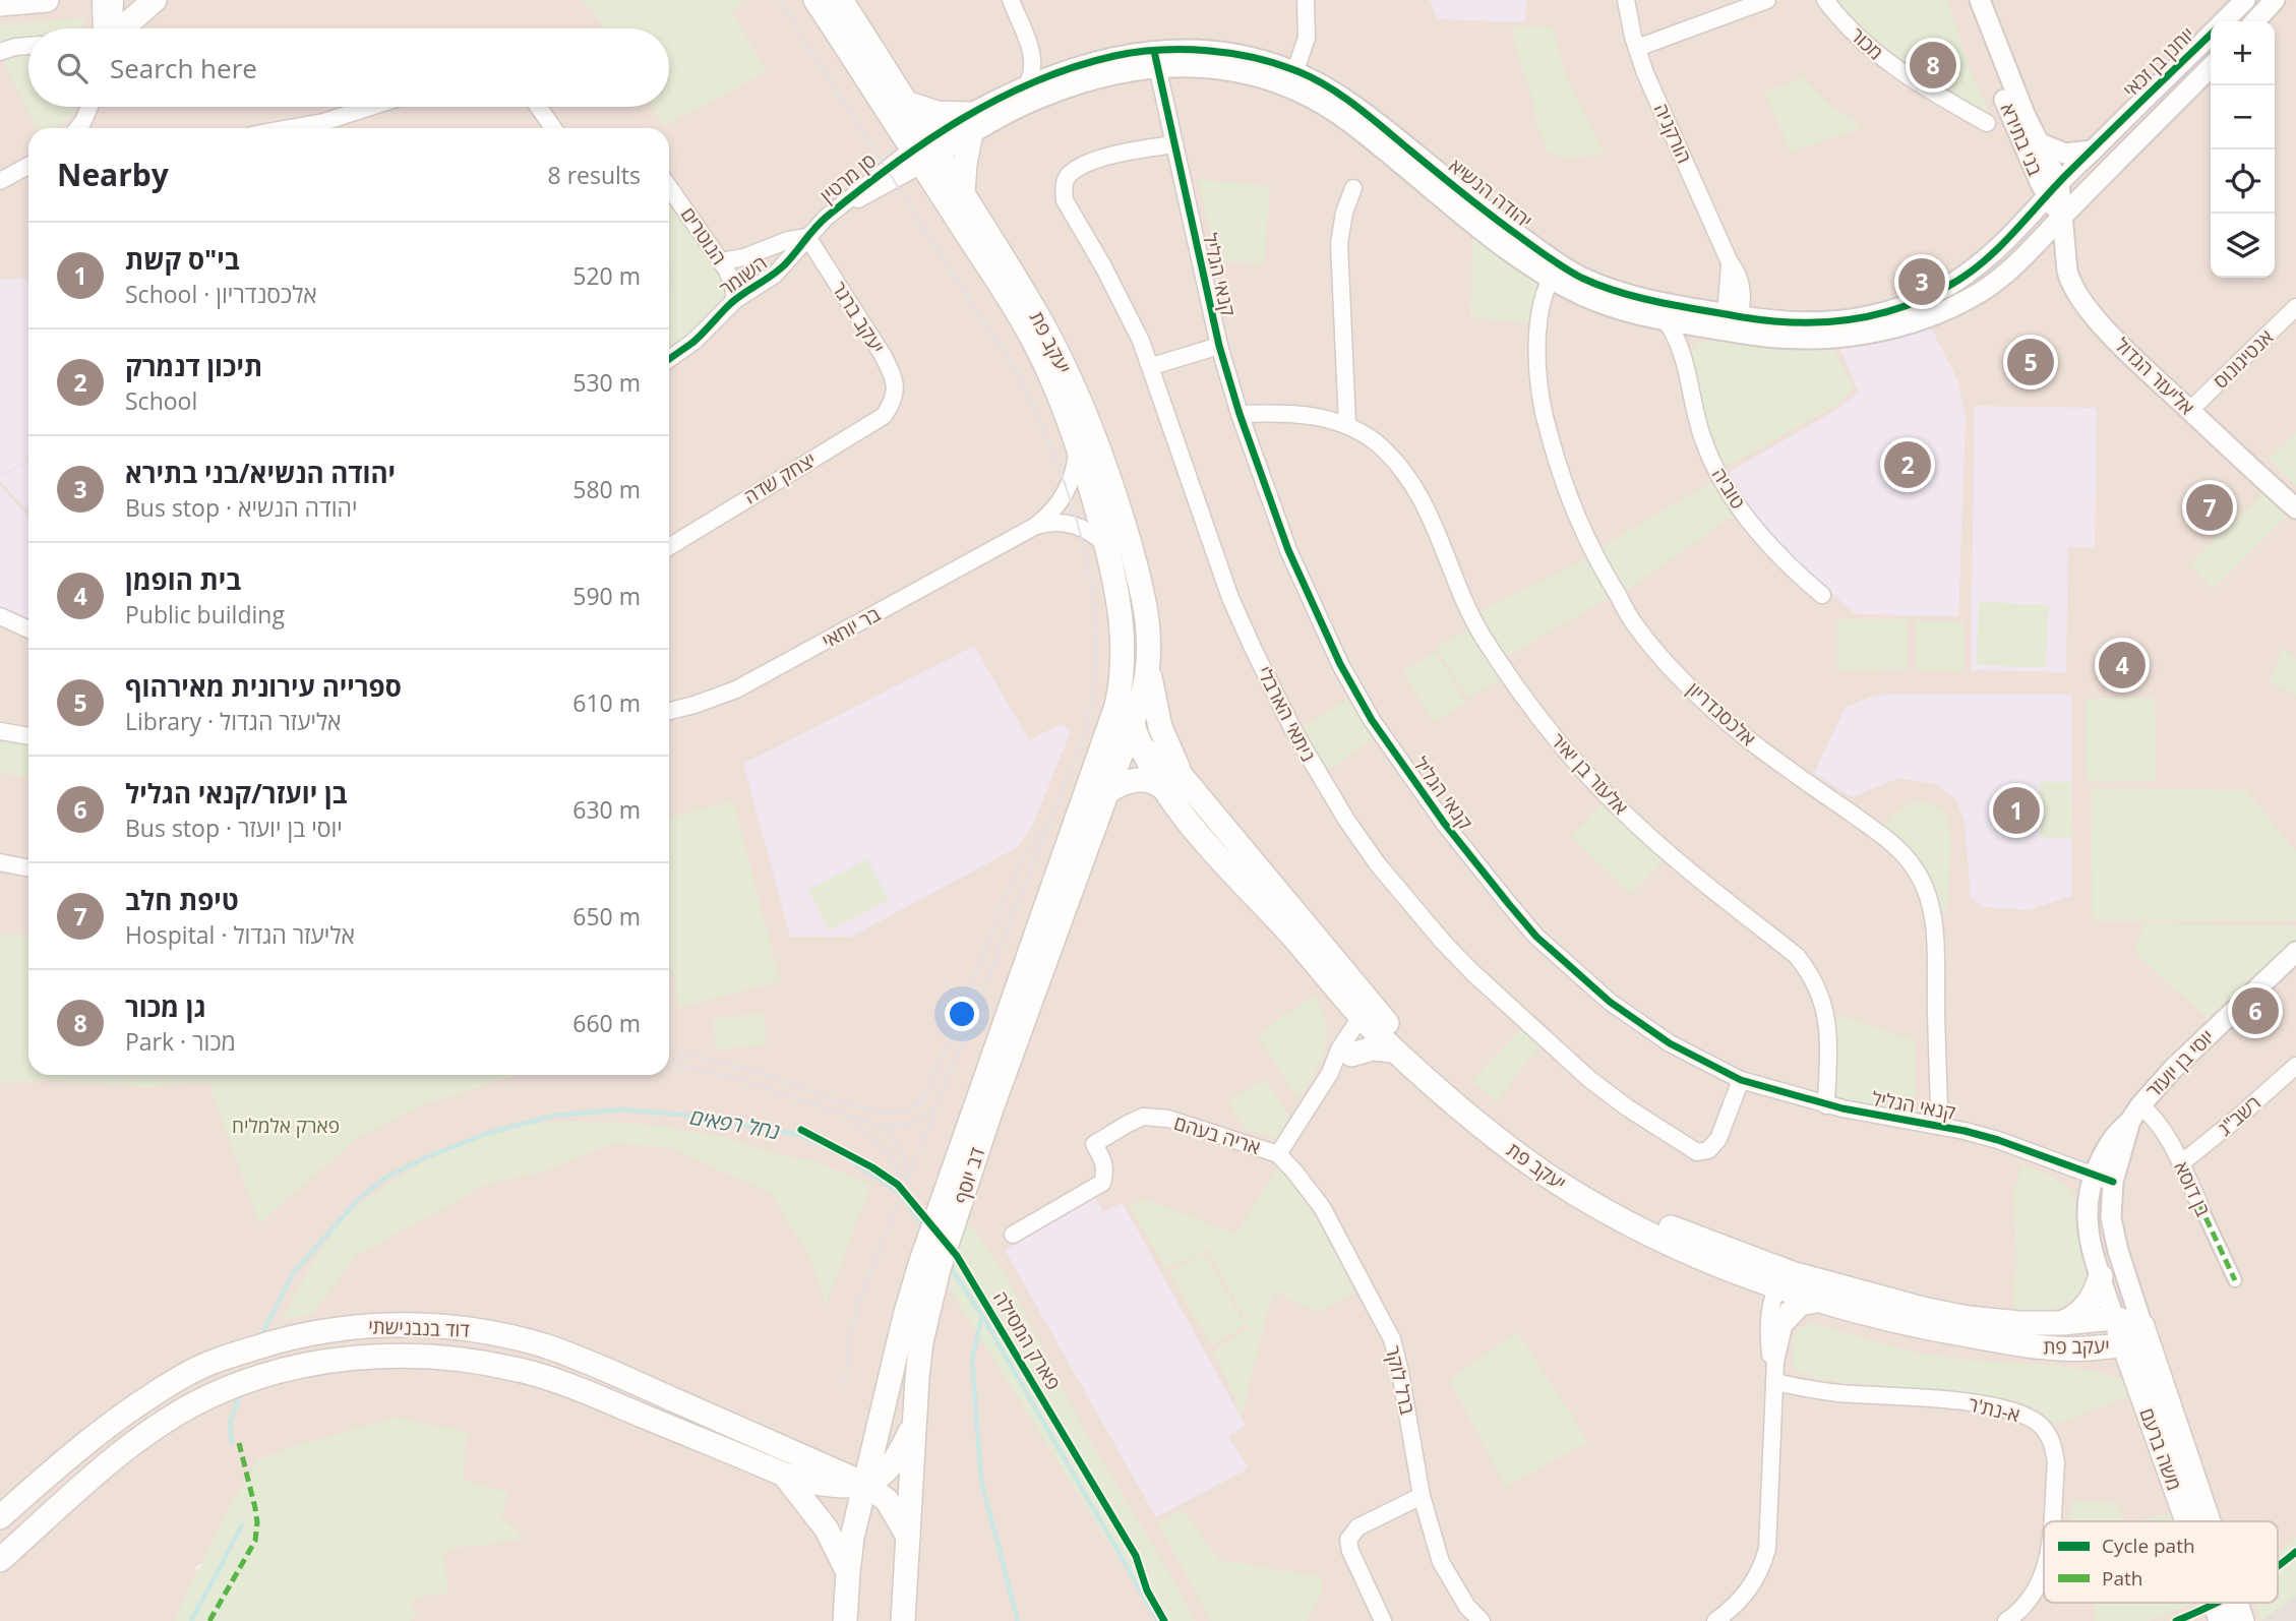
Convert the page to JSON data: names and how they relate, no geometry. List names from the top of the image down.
{
  "streets": {
    "main road": [
      "יעקב פת",
      "דב יוסף",
      "דוד בנבנישתי",
      "משה ברעם"
    ],
    "street": [
      "מכור",
      "יוחנן בן זכאי",
      "הורקניה",
      "בני בתירא",
      "סן מרטין",
      "יהודה הנשיא",
      "הנוטרים",
      "קנאי הגליל",
      "השומר",
      "יעקב ברגר",
      "אנטיגונוס",
      "אליעזר הגדול",
      "יצחק שדה",
      "טוביה",
      "בר יוחאי",
      "ניתאי הארבלי",
      "אלכסנדריון",
      "אלעזר בן יאיר",
      "יוסי בן יועזר",
      "רשב\"ג",
      "אריה בעהם",
      "בן דוסא",
      "ברל לוקר",
      "א-נת'ר"
    ],
    "cycle path": ["פארק המסילה"]
  },
  "crossings": [
    ["יוחנן בן זכאי", "בני בתירא"],
    ["יוחנן בן זכאי", "יהודה הנשיא"],
    ["יוחנן בן זכאי", "אליעזר הגדול"],
    ["הורקניה", "יהודה הנשיא"],
    ["בני בתירא", "יהודה הנשיא"],
    ["בני בתירא", "אליעזר הגדול"],
    ["סן מרטין", "יהודה הנשיא"],
    ["סן מרטין", "השומר"],
    ["סן מרטין", "יעקב ברגר"],
    ["סן מרטין", "יעקב פת"],
    ["יהודה הנשיא", "קנאי הגליל"],
    ["יהודה הנשיא", "יעקב פת"],
    ["יהודה הנשיא", "אליעזר הגדול"],
    ["יהודה הנשיא", "טוביה"],
    ["יהודה הנשיא", "אלכסנדריון"],
    ["הנוטרים", "השומר"],
    ["קנאי הגליל", "ניתאי הארבלי"],
    ["קנאי הגליל", "אלכסנדריון"],
    ["קנאי הגליל", "אלעזר בן יאיר"],
    ["קנאי הגליל", "יוסי בן יועזר"],
    ["השומר", "יעקב ברגר"],
    ["יעקב ברגר", "יצחק שדה"],
    ["יעקב פת", "בר יוחאי"],
    ["יעקב פת", "יוסי בן יועזר"],
    ["יעקב פת", "דב יוסף"],
    ["יעקב פת", "משה ברעם"],
    ["אנטיגונוס", "אליעזר הגדול"],
    ["יוסי בן יועזר", "בן דוסא"],
    ["יוסי בן יועזר", "משה ברעם"],
    ["רשב\"ג", "בן דוסא"],
    ["אריה בעהם", "ברל לוקר"],
    ["דב יוסף", "דוד בנבנישתי"]
  ],
  "water": ["נחל רפאים"],
  "parks": ["פארק אלמליח"],
  "legend": ["Cycle path", "Path"],
  "page": {
    "map_buttons": ["+", "−"],
    "search": "Search here",
    "pins": [
      "8",
      "3",
      "5",
      "2",
      "7",
      "4",
      "1",
      "6"
    ],
    "heading": ["Nearby", "8 results"],
    "list": [
      {
        "mark": "1",
        "name": "בי\"ס קשת",
        "note": "School · אלכסנדריון",
        "value": "520 m"
      },
      {
        "mark": "2",
        "name": "תיכון דנמרק",
        "note": "School",
        "value": "530 m"
      },
      {
        "mark": "3",
        "name": "יהודה הנשיא/בני בתירא",
        "note": "Bus stop · יהודה הנשיא",
        "value": "580 m"
      },
      {
        "mark": "4",
        "name": "בית הופמן",
        "note": "Public building",
        "value": "590 m"
      },
      {
        "mark": "5",
        "name": "ספרייה עירונית מאירהוף",
        "note": "Library · אליעזר הגדול",
        "value": "610 m"
      },
      {
        "mark": "6",
        "name": "בן יועזר/קנאי הגליל",
        "note": "Bus stop · יוסי בן יועזר",
        "value": "630 m"
      },
      {
        "mark": "7",
        "name": "טיפת חלב",
        "note": "Hospital · אליעזר הגדול",
        "value": "650 m"
      },
      {
        "mark": "8",
        "name": "גן מכור",
        "note": "Park · מכור",
        "value": "660 m"
      }
    ]
  }
}
